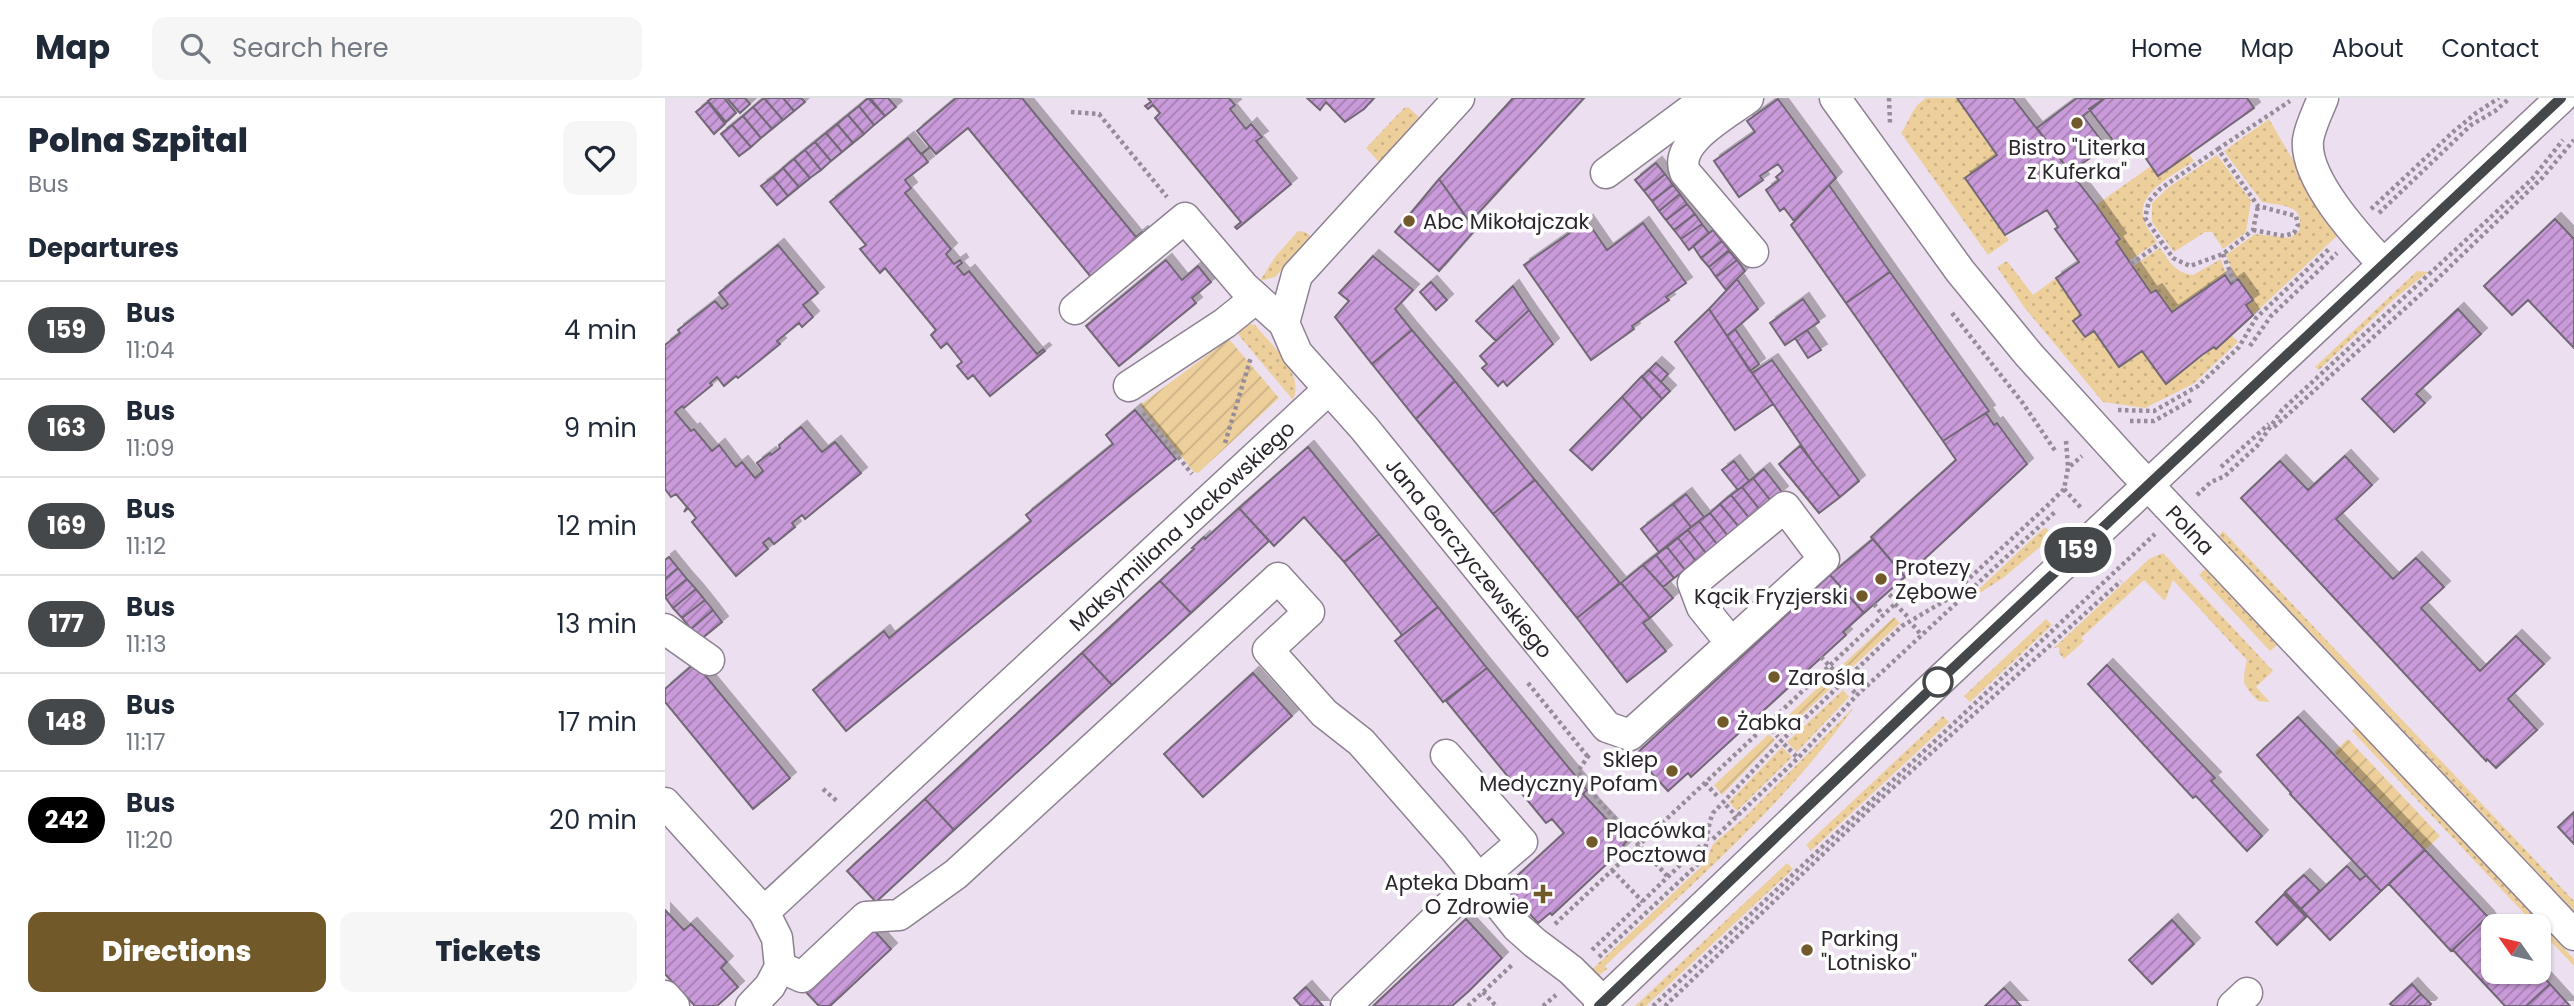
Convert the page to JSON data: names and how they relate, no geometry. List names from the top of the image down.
{
  "streets": {
    "street": ["Maksymiliana Jackowskiego", "Polna", "Jana Gorczyczewskiego"]
  },
  "crossings": [
    ["Maksymiliana Jackowskiego", "Jana Gorczyczewskiego"]
  ],
  "places": {
    "other": [
      "Bistro \"Literka z Kuferka\"",
      "Abc Mikołajczak",
      "Protezy Zębowe",
      "Kącik Fryzjerski",
      "Zarośla",
      "Żabka",
      "Sklep Medyczny Pofam",
      "Placówka Pocztowa",
      "Parking \"Lotnisko\""
    ],
    "health": ["Apteka Dbam O Zdrowie"]
  },
  "lines": ["bus line 159"],
  "north": "top left",
  "page": {
    "header": "Map",
    "search": "Search here",
    "nav": [
      "Home",
      "Map",
      "About",
      "Contact"
    ],
    "heading": [
      ["Polna Szpital", "Bus"],
      "Departures"
    ],
    "on_map": "159",
    "list": [
      {
        "mark": "159",
        "name": "Bus",
        "note": "11:04",
        "value": "4 min"
      },
      {
        "mark": "163",
        "name": "Bus",
        "note": "11:09",
        "value": "9 min"
      },
      {
        "mark": "169",
        "name": "Bus",
        "note": "11:12",
        "value": "12 min"
      },
      {
        "mark": "177",
        "name": "Bus",
        "note": "11:13",
        "value": "13 min"
      },
      {
        "mark": "148",
        "name": "Bus",
        "note": "11:17",
        "value": "17 min"
      },
      {
        "mark": "242",
        "name": "Bus",
        "note": "11:20",
        "value": "20 min"
      }
    ],
    "buttons": ["Directions", "Tickets"]
  }
}
